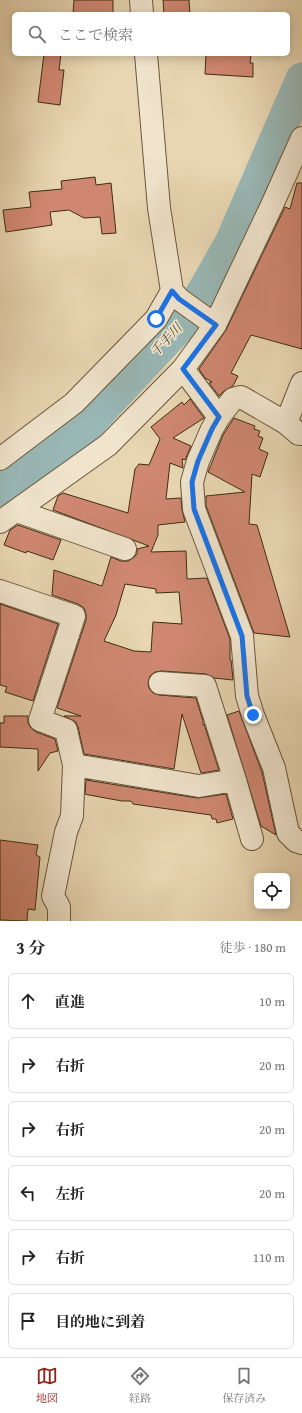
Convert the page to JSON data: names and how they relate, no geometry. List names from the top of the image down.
{
  "water": ["千手川"],
  "page": {
    "search": "ここで検索",
    "heading": ["3 分", "徒歩 · 180 m"],
    "list": [
      ["直進", "10 m"],
      ["右折", "20 m"],
      ["右折", "20 m"],
      ["左折", "20 m"],
      ["右折", "110 m"],
      "目的地に到着"
    ],
    "nav": ["地図", "経路", "保存済み"]
  }
}
